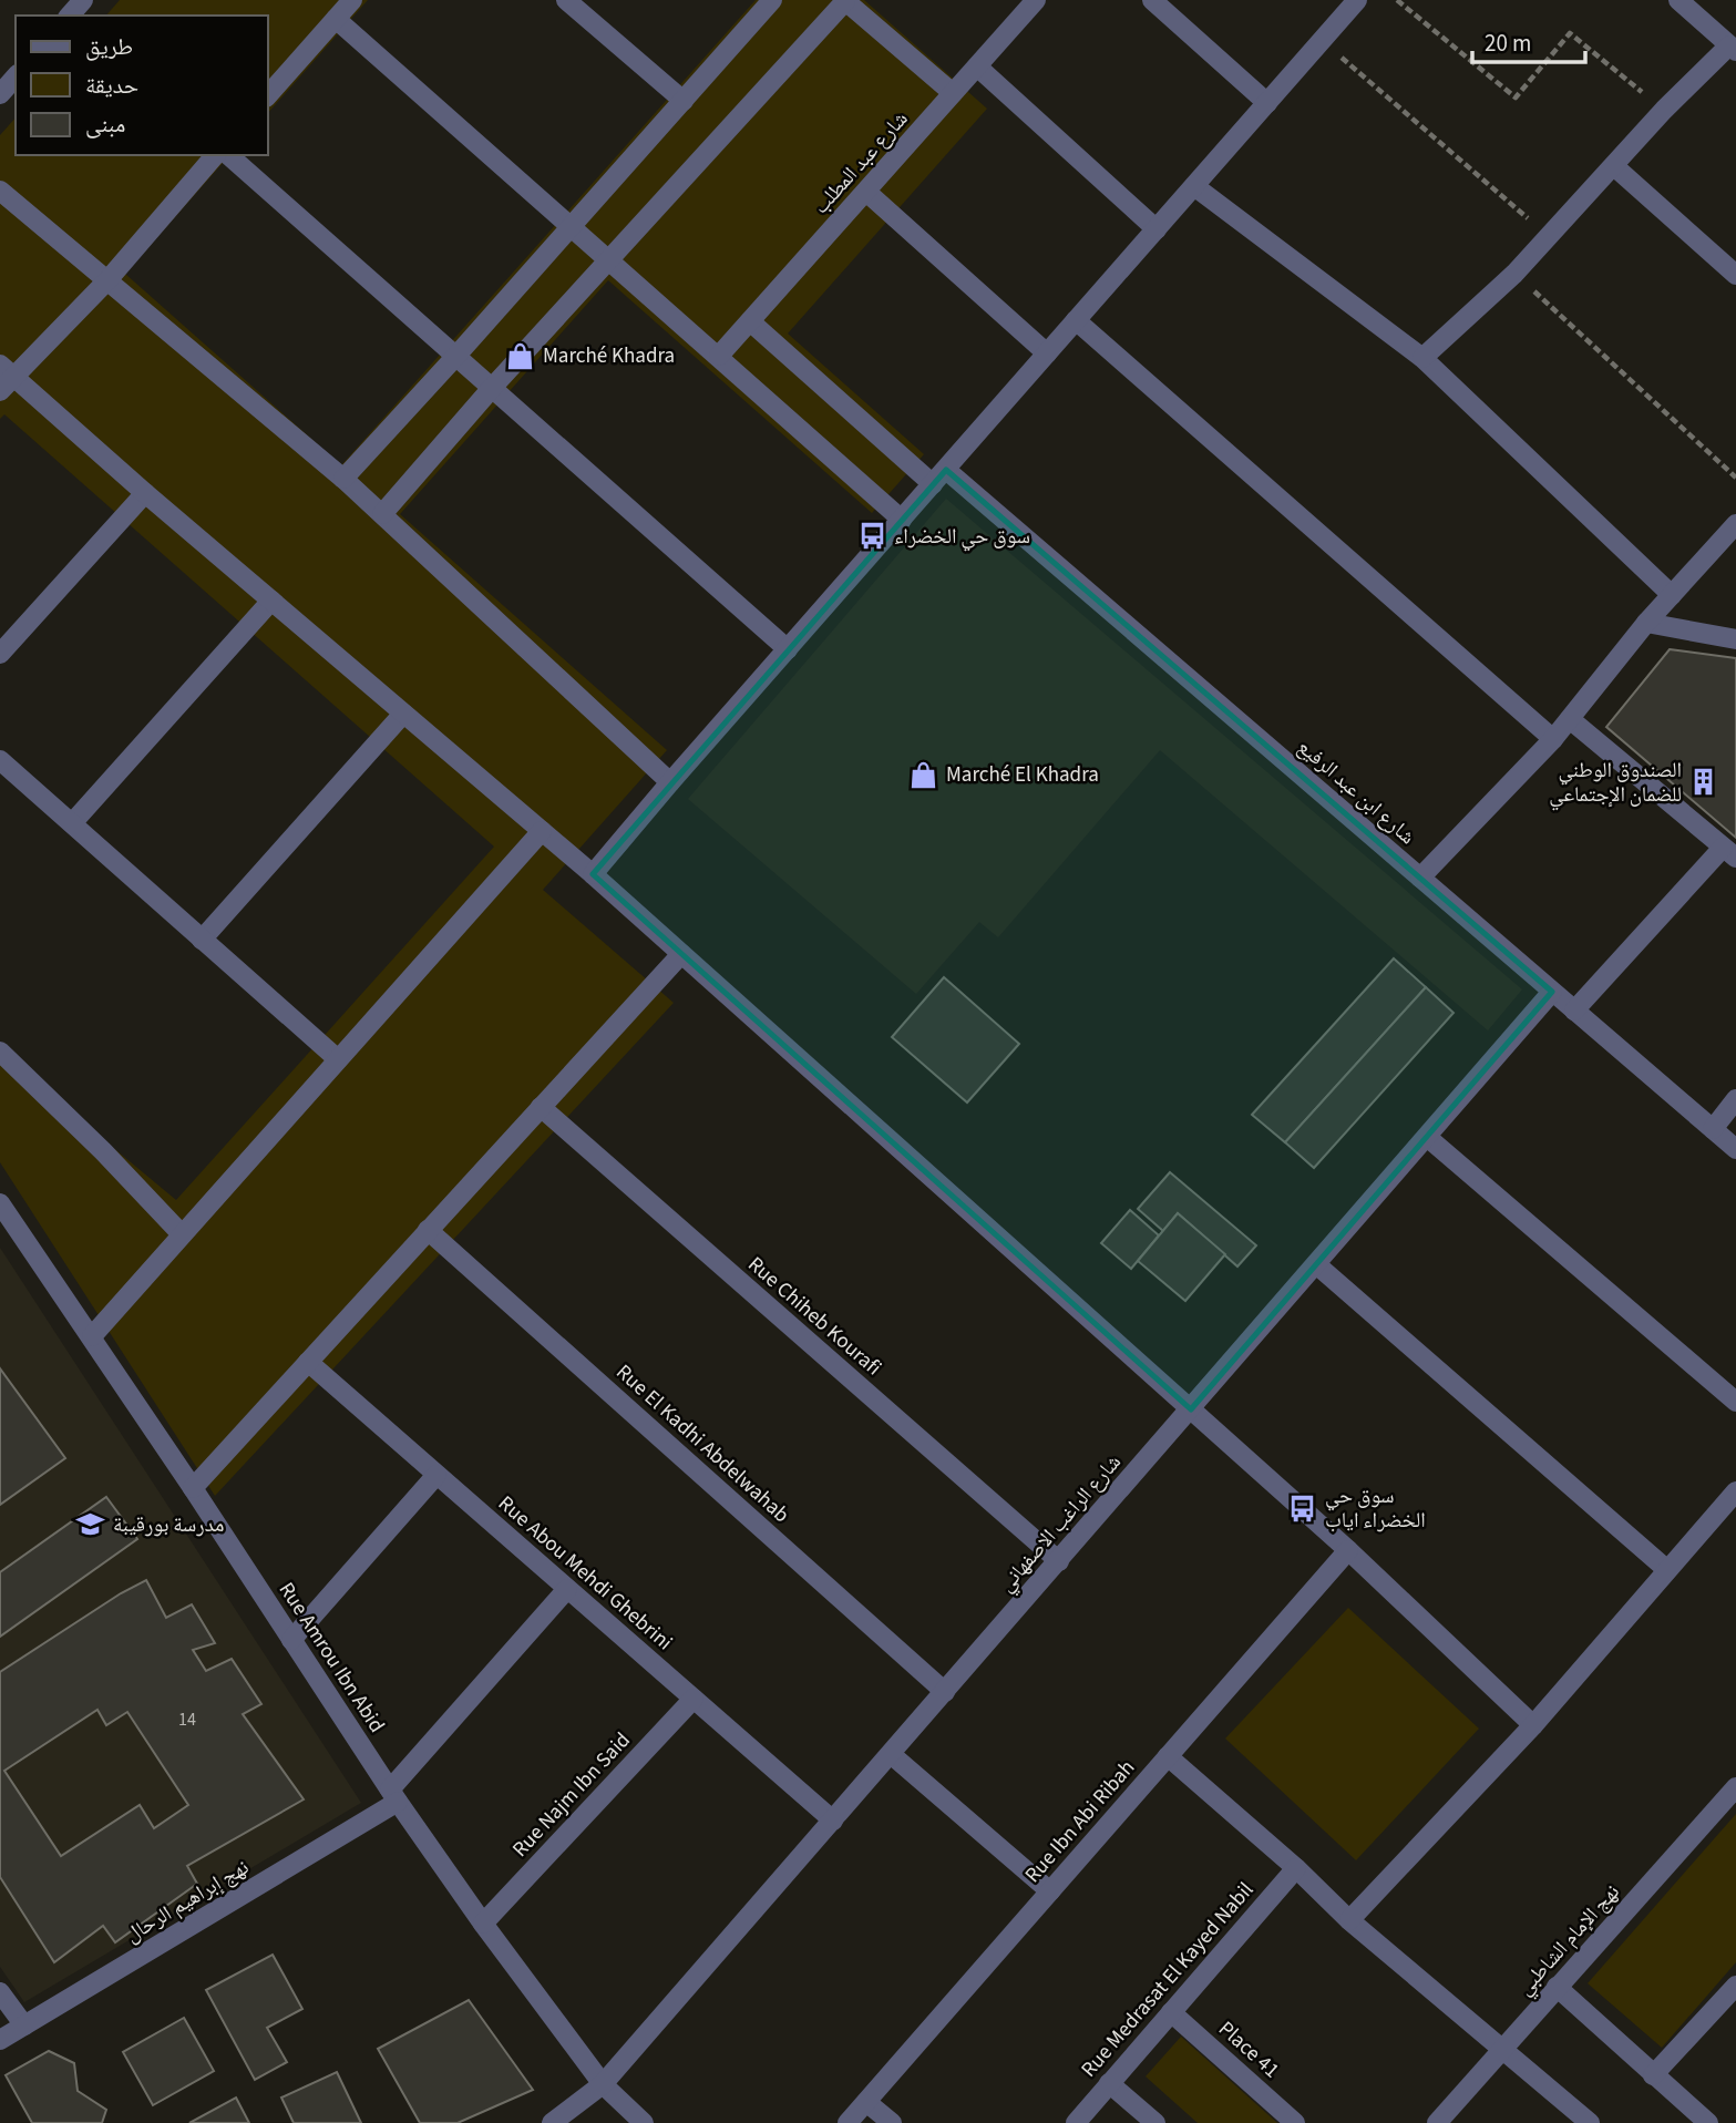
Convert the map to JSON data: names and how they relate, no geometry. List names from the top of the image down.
{
  "streets": {
    "street": [
      "شارع عبد المطلب",
      "شارع ابن عبد الرفيع",
      "Rue Chiheb Kourafi",
      "Rue El Kadhi Abdelwahab",
      "شارع الراغب الاصفهاني",
      "Rue Abou Mehdi Ghebrini",
      "Rue Amrou Ibn Abid",
      "Rue Najm Ibn Said",
      "Rue Ibn Abi Ribah",
      "نهج إبراهيم الرحال",
      "نهج الإمام الشاطبي",
      "Rue Medrasat El Kayed Nabil",
      "Place 41"
    ]
  },
  "crossings": [
    ["شارع عبد المطلب", "شارع ابن عبد الرفيع"],
    ["شارع ابن عبد الرفيع", "شارع الراغب الاصفهاني"],
    ["Rue Chiheb Kourafi", "شارع الراغب الاصفهاني"],
    ["Rue El Kadhi Abdelwahab", "شارع الراغب الاصفهاني"],
    ["شارع الراغب الاصفهاني", "Rue Abou Mehdi Ghebrini"],
    ["شارع الراغب الاصفهاني", "Rue Amrou Ibn Abid"],
    ["Rue Abou Mehdi Ghebrini", "Rue Najm Ibn Said"],
    ["Rue Abou Mehdi Ghebrini", "نهج إبراهيم الرحال"],
    ["Rue Amrou Ibn Abid", "Rue Najm Ibn Said"],
    ["Rue Amrou Ibn Abid", "نهج إبراهيم الرحال"],
    ["Rue Medrasat El Kayed Nabil", "Place 41"]
  ],
  "places": {
    "shop": ["Marché Khadra", "Marché El Khadra"],
    "bus stop": ["سوق حي الخضراء", "سوق حي الخضراء اياب"],
    "building": ["الصندوق الوطني للضمان الإجتماعي"],
    "school or university": ["مدرسة بورقيبة"]
  },
  "house_numbers": ["14"],
  "legend": ["طريق", "حديقة", "مبنى"],
  "scale_bar": "20 m"
}
